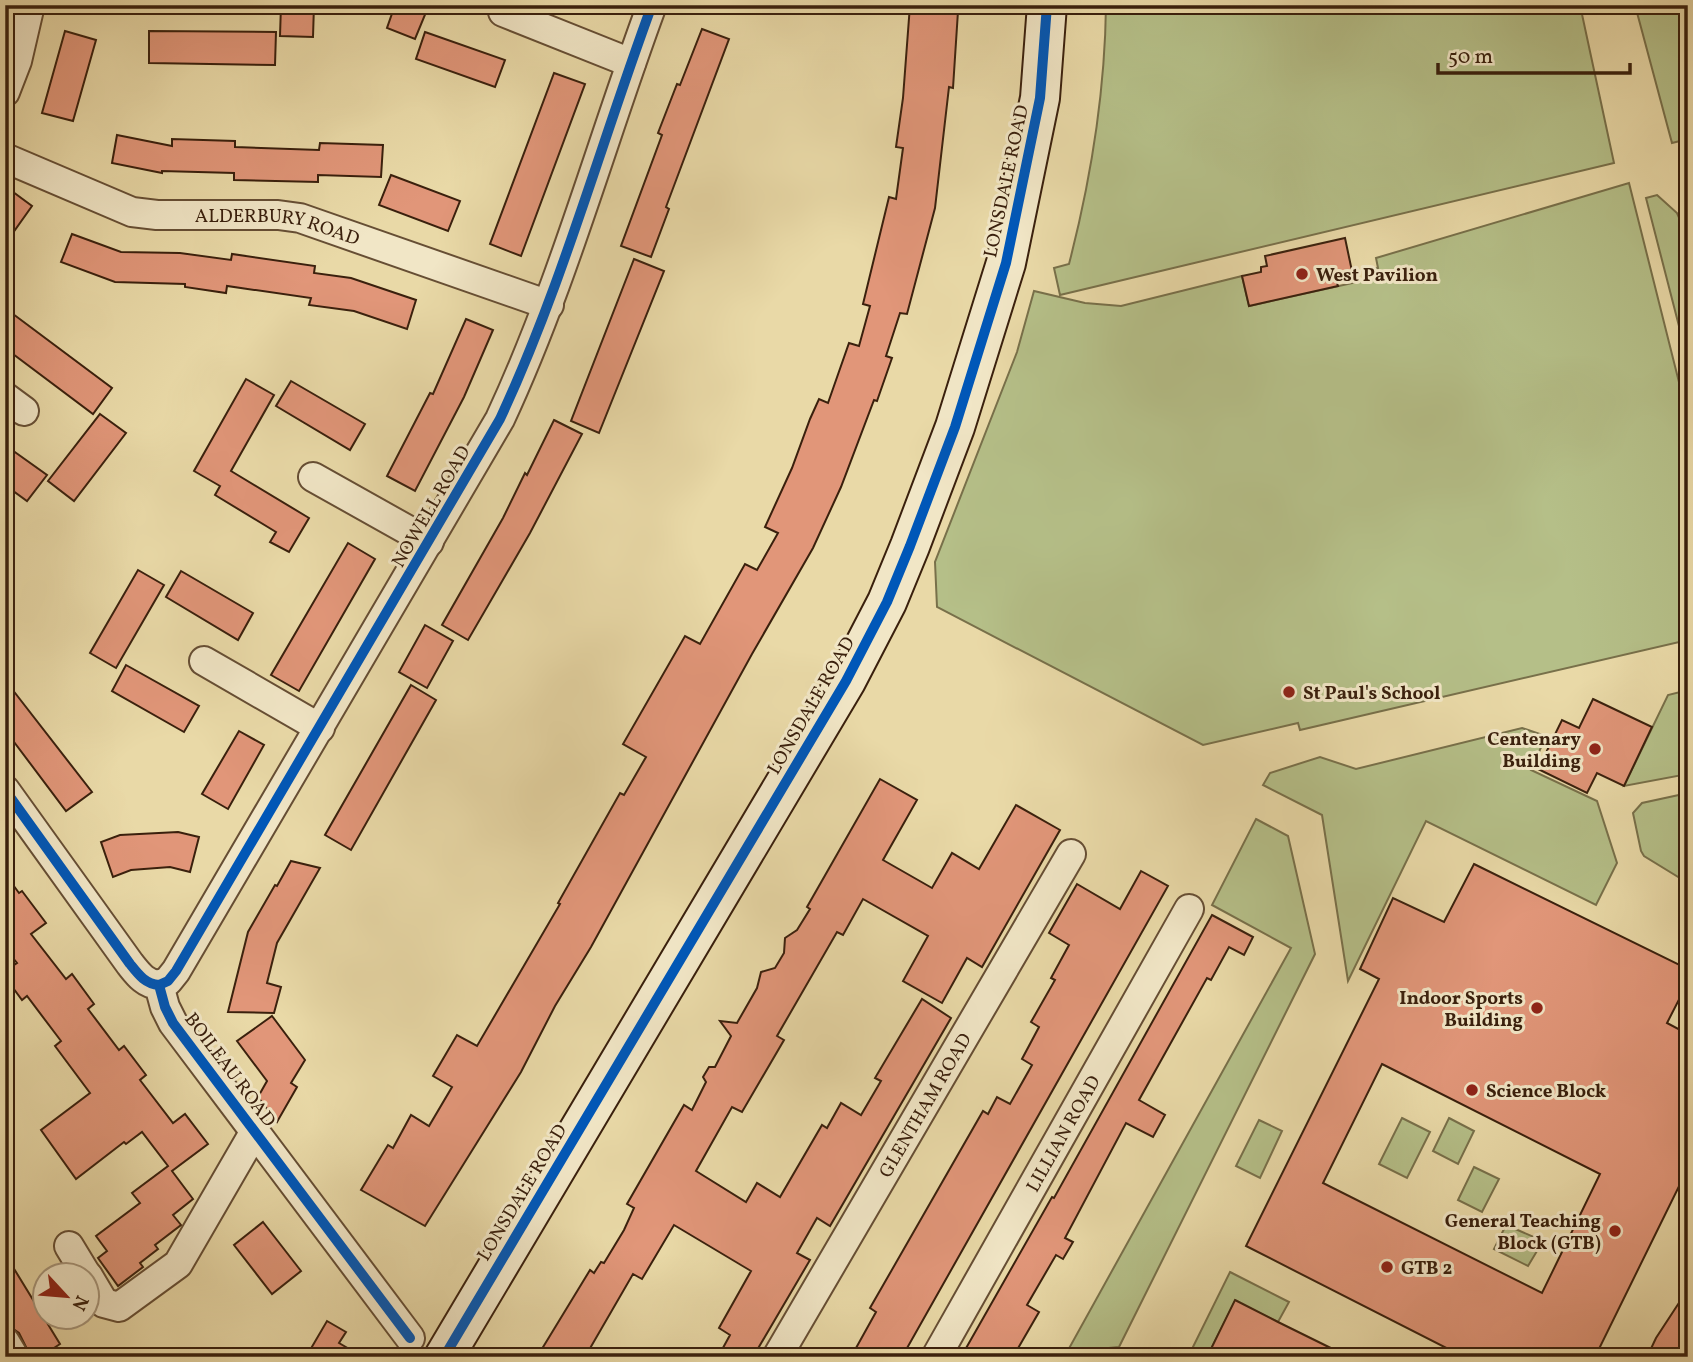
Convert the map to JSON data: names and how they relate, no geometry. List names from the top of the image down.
{
  "streets": {
    "main road": ["LONSDALE ROAD"],
    "street": [
      "ALDERBURY ROAD",
      "NOWELL ROAD",
      "BOILEAU ROAD",
      "GLENTHAM ROAD",
      "LILLIAN ROAD"
    ]
  },
  "crossings": [
    ["ALDERBURY ROAD", "NOWELL ROAD"],
    ["NOWELL ROAD", "BOILEAU ROAD"]
  ],
  "places": [
    "West Pavilion",
    "St Paul's School",
    "Centenary Building",
    "Indoor Sports Building",
    "Science Block",
    "General Teaching Block (GTB)",
    "GTB 2"
  ],
  "scale_bar": "50 m",
  "north": "bottom right"
}
